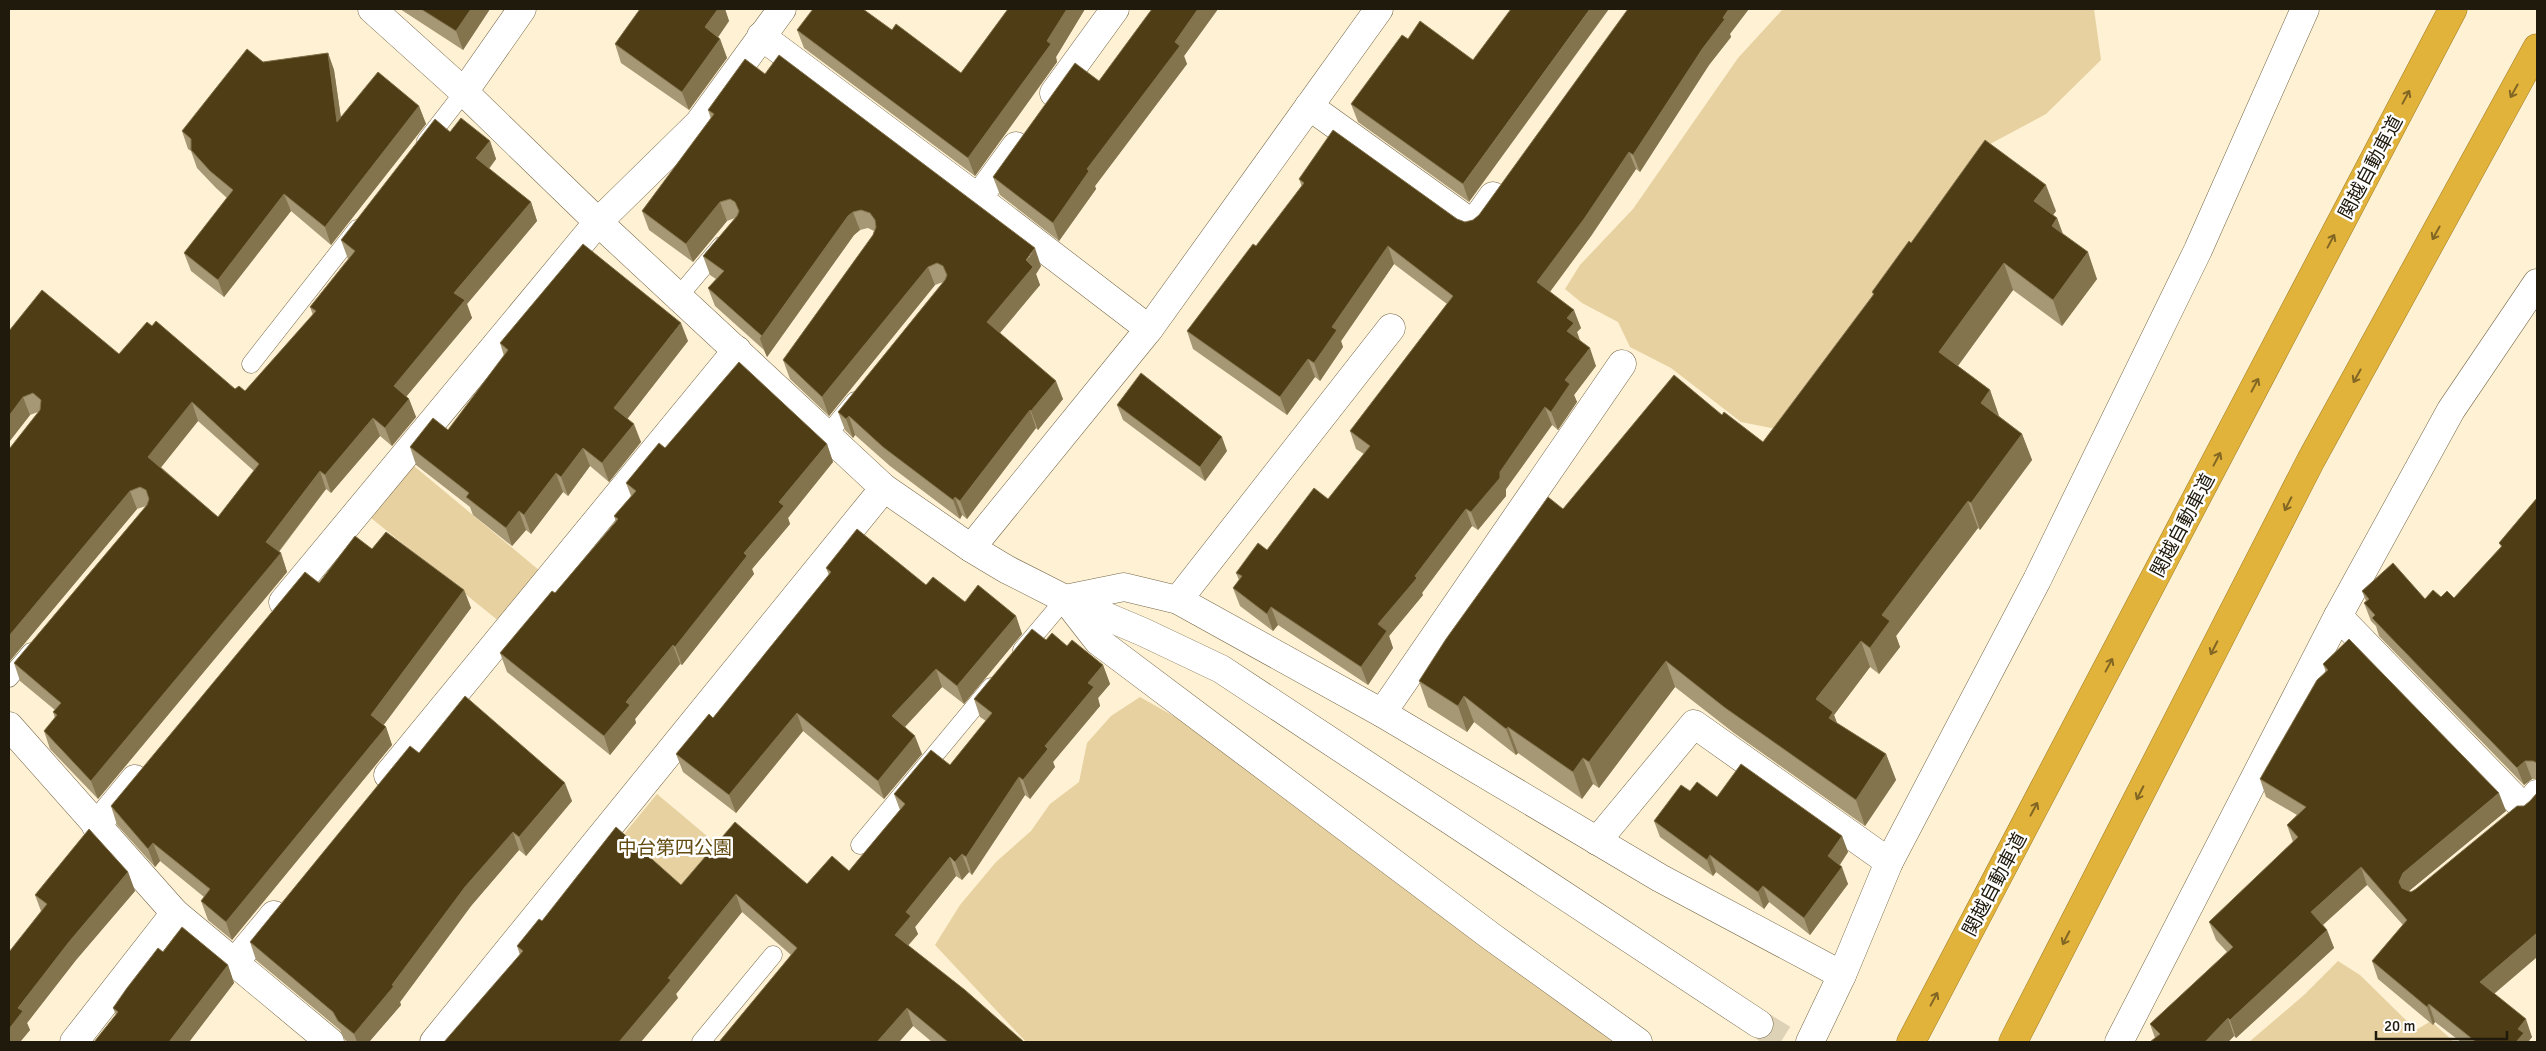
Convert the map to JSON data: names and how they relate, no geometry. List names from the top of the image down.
{
  "streets": {
    "highway": ["関越自動車道"]
  },
  "parks": ["中台第四公園"],
  "scale_bar": "20 m"
}
